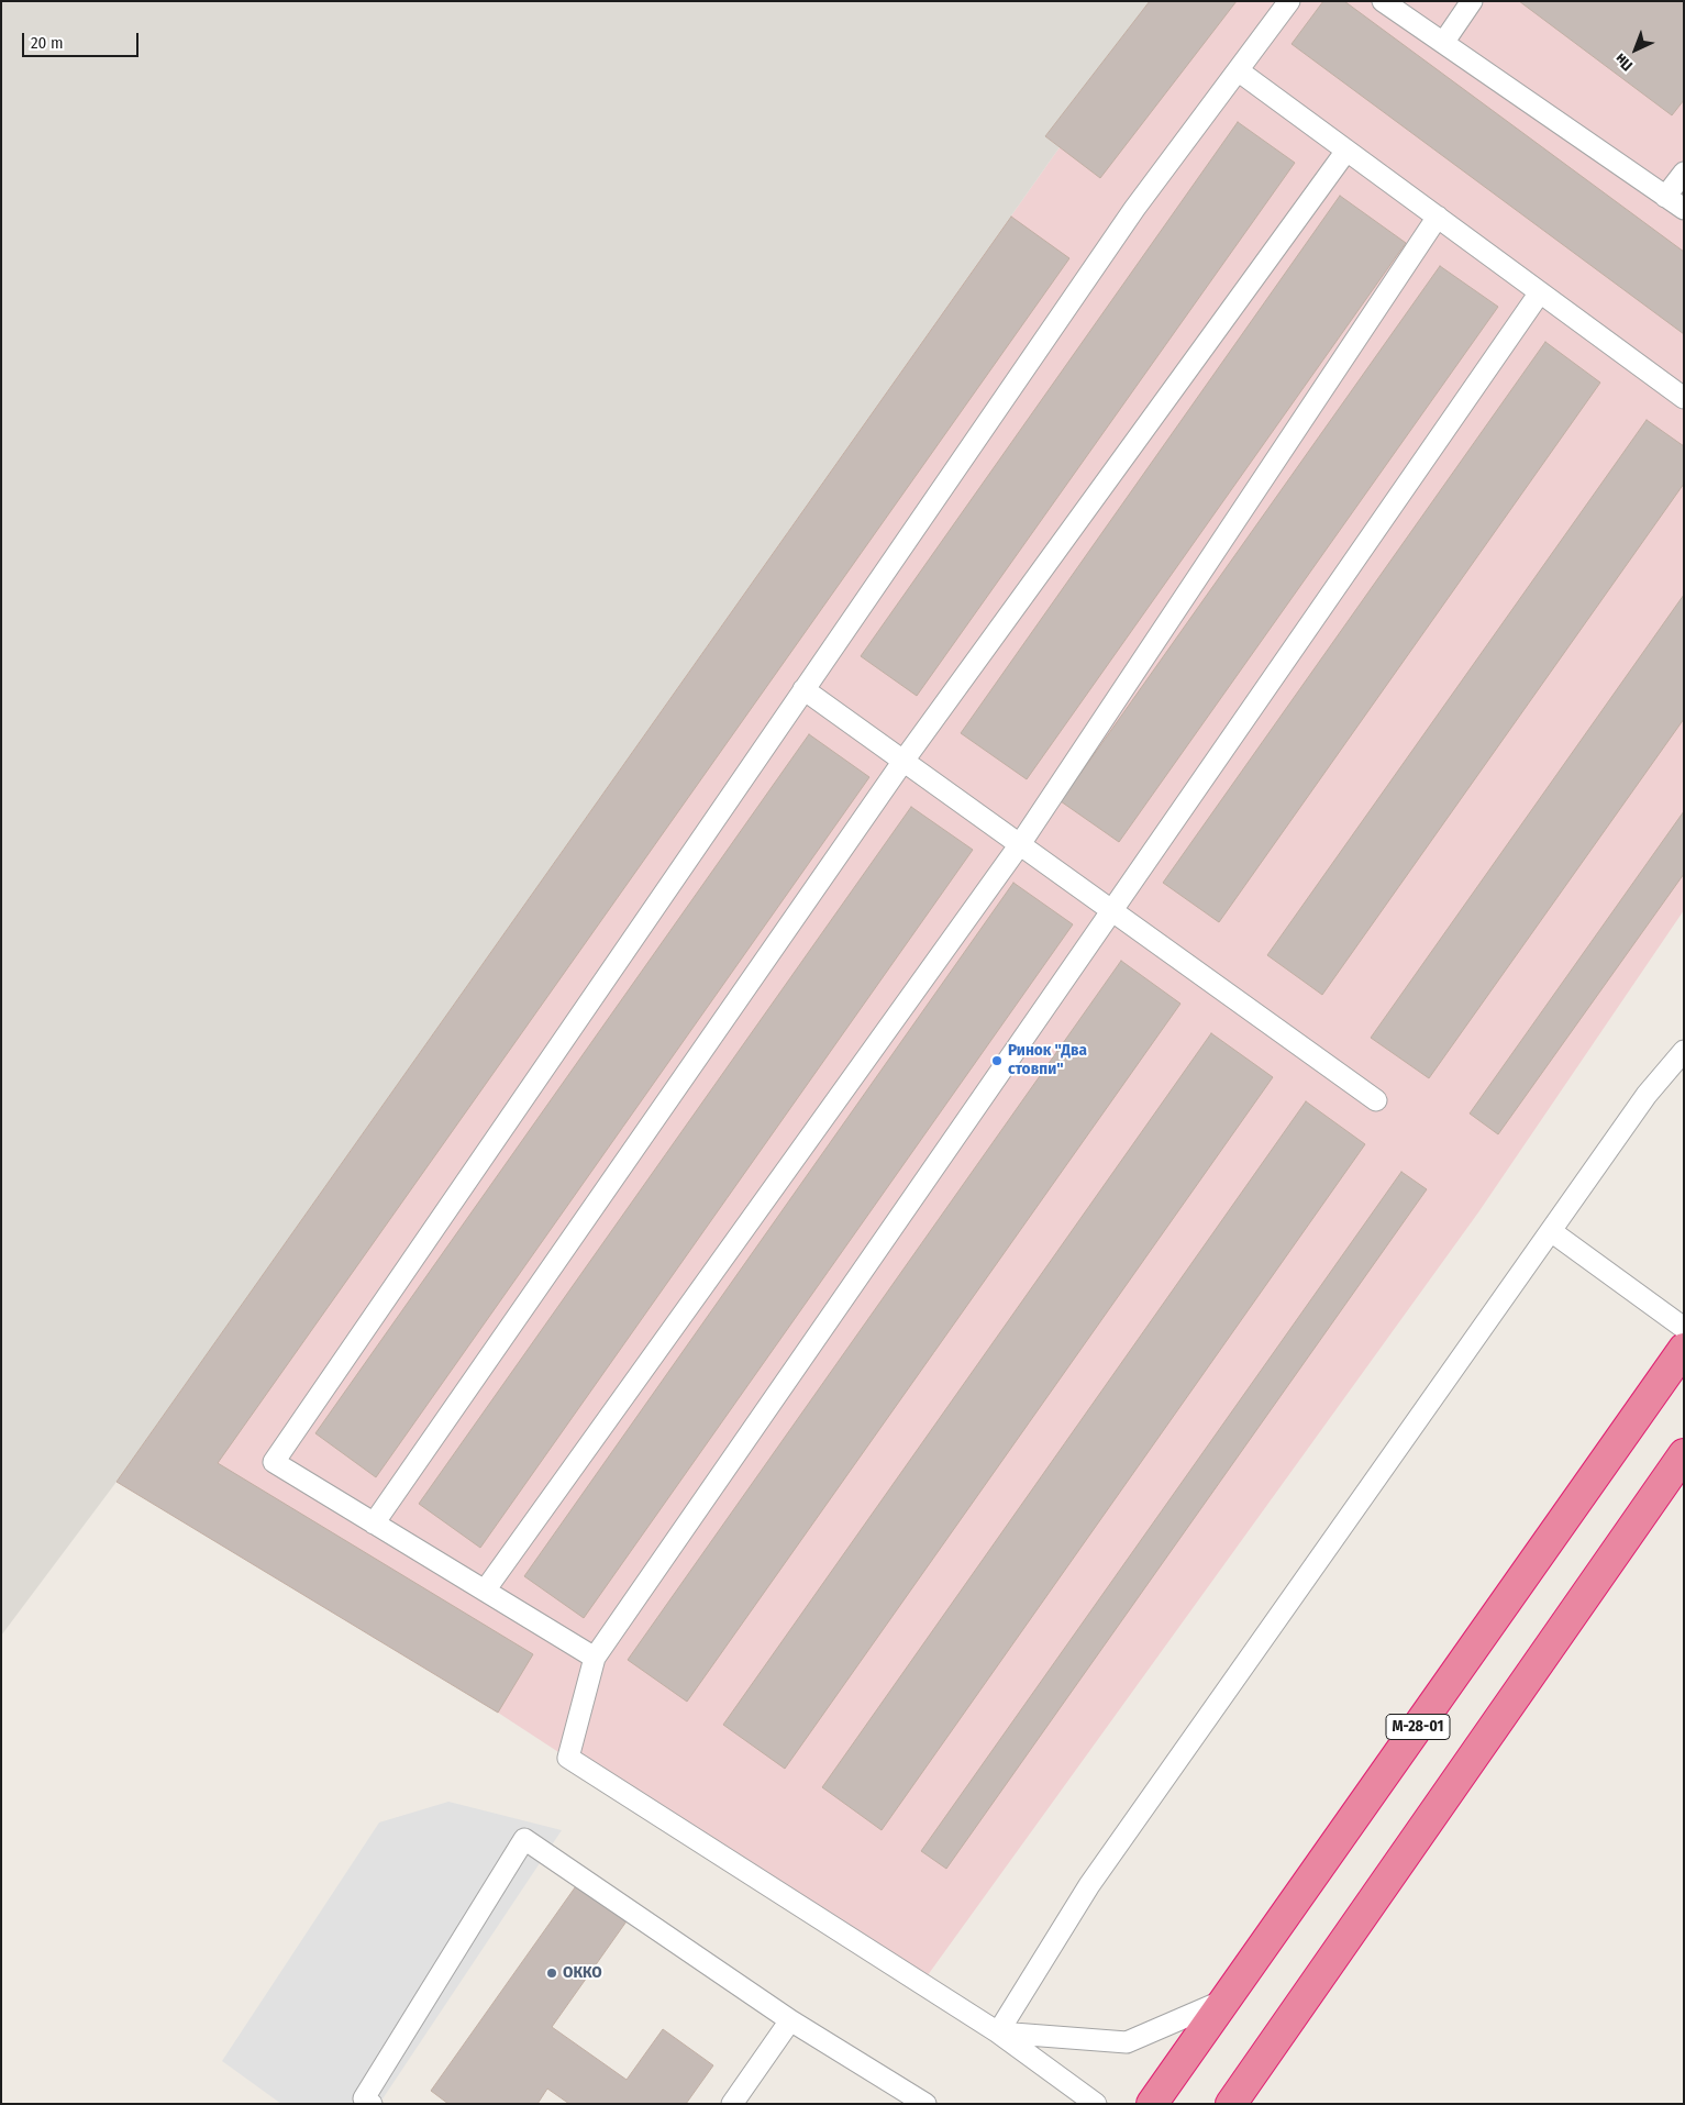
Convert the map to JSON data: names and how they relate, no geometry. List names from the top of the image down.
{
  "streets": {
    "highway": ["М-28-01"]
  },
  "places": ["Ринок \"Два стовпи\"", "ОККО"],
  "scale_bar": "20 m",
  "north": "bottom left"
}
